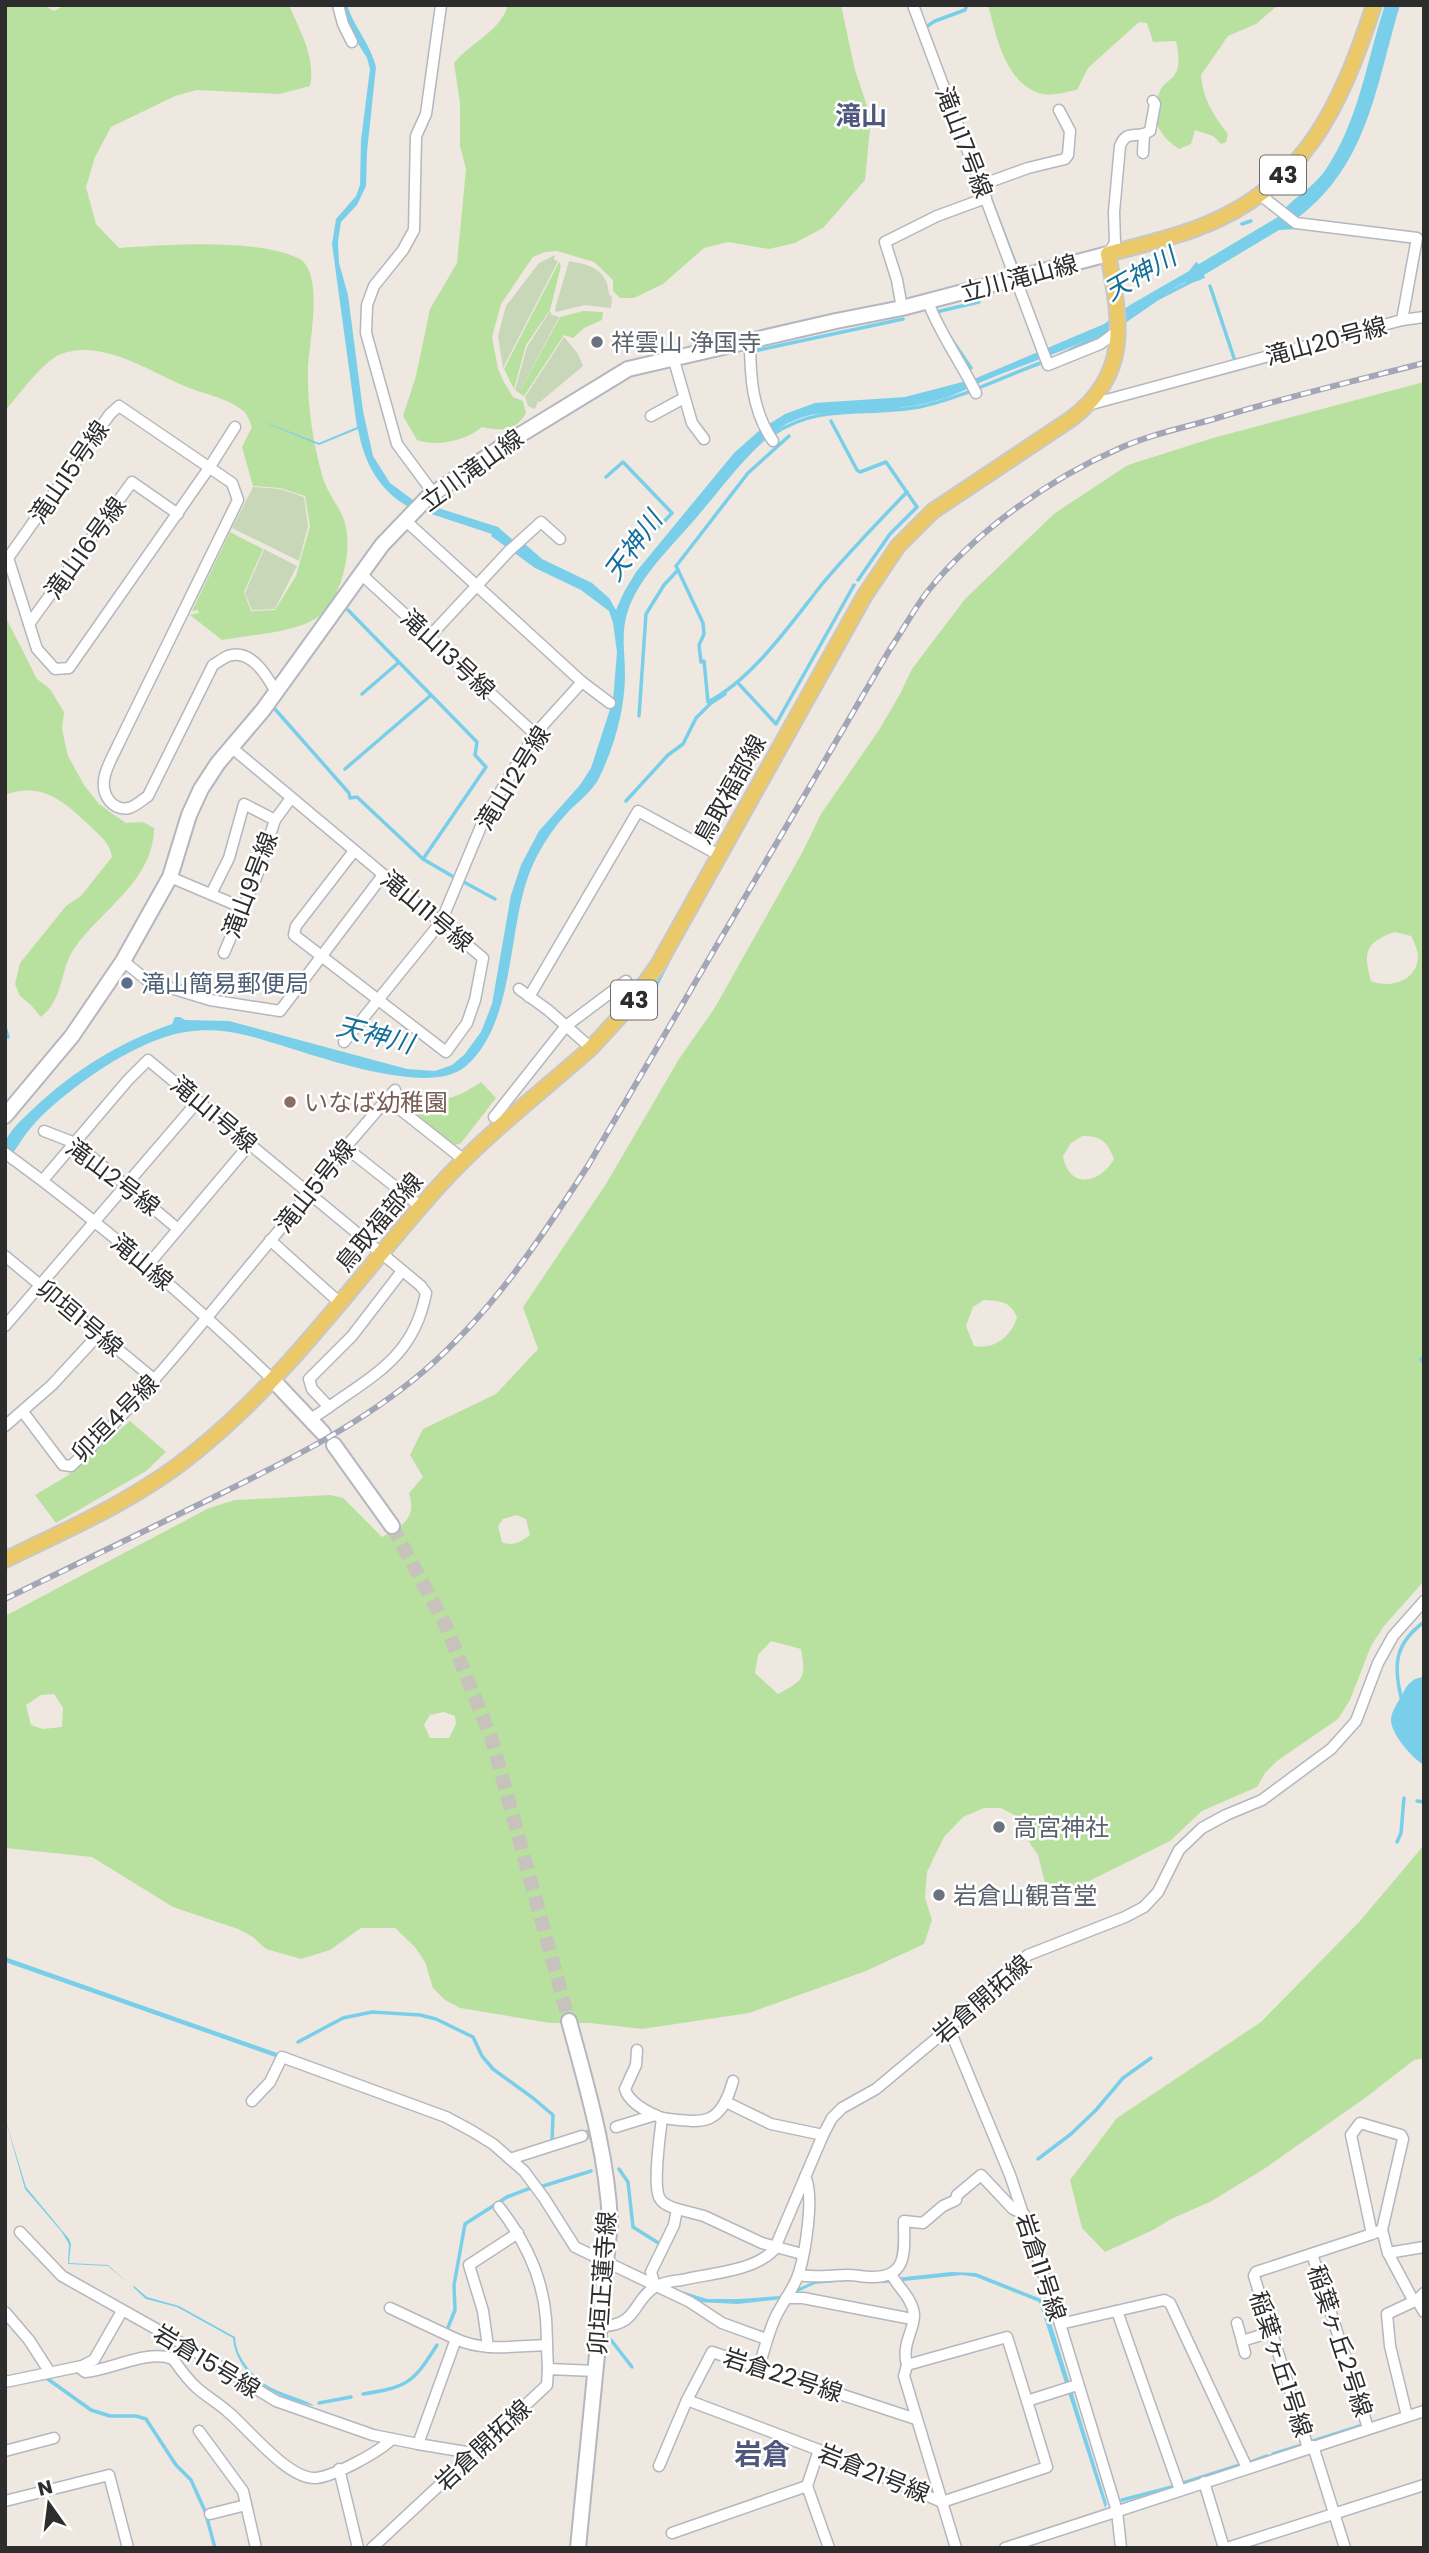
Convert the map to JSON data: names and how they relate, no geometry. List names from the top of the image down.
{
  "streets": {
    "main road": ["43", "鳥取福部線"],
    "street": [
      "滝山17号線",
      "立川滝山線",
      "滝山20号線",
      "滝山15号線",
      "滝山16号線",
      "滝山13号線",
      "滝山12号線",
      "滝山9号線",
      "滝山11号線",
      "滝山1号線",
      "滝山2号線",
      "滝山5号線",
      "滝山線",
      "卯垣1号線",
      "卯垣4号線",
      "岩倉開拓線",
      "岩倉11号線",
      "卯垣正蓮寺線",
      "稲葉ヶ丘2号線",
      "岩倉15号線",
      "稲葉ヶ丘1号線",
      "岩倉22号線",
      "岩倉21号線"
    ]
  },
  "crossings": [
    ["滝山17号線", "立川滝山線"],
    ["滝山17号線", "鳥取福部線"],
    ["43", "立川滝山線"],
    ["43", "滝山20号線"],
    ["43", "鳥取福部線"],
    ["立川滝山線", "滝山15号線"],
    ["立川滝山線", "滝山13号線"],
    ["立川滝山線", "鳥取福部線"],
    ["立川滝山線", "滝山11号線"],
    ["滝山20号線", "鳥取福部線"],
    ["滝山15号線", "滝山16号線"],
    ["滝山13号線", "滝山12号線"],
    ["滝山12号線", "滝山11号線"],
    ["鳥取福部線", "滝山1号線"],
    ["鳥取福部線", "滝山線"],
    ["滝山1号線", "滝山2号線"],
    ["滝山1号線", "滝山5号線"],
    ["滝山1号線", "滝山線"],
    ["滝山5号線", "滝山線"],
    ["滝山5号線", "卯垣4号線"],
    ["滝山線", "卯垣4号線"],
    ["卯垣1号線", "卯垣4号線"],
    ["岩倉開拓線", "岩倉11号線"],
    ["岩倉開拓線", "岩倉15号線"],
    ["稲葉ヶ丘2号線", "稲葉ヶ丘1号線"],
    ["岩倉22号線", "岩倉21号線"]
  ],
  "districts": ["滝山", "岩倉"],
  "water": ["天神川"],
  "places": [
    "祥雲山 浄国寺",
    "滝山簡易郵便局",
    "いなば幼稚園",
    "高宮神社",
    "岩倉山観音堂"
  ],
  "north": "top"
}
